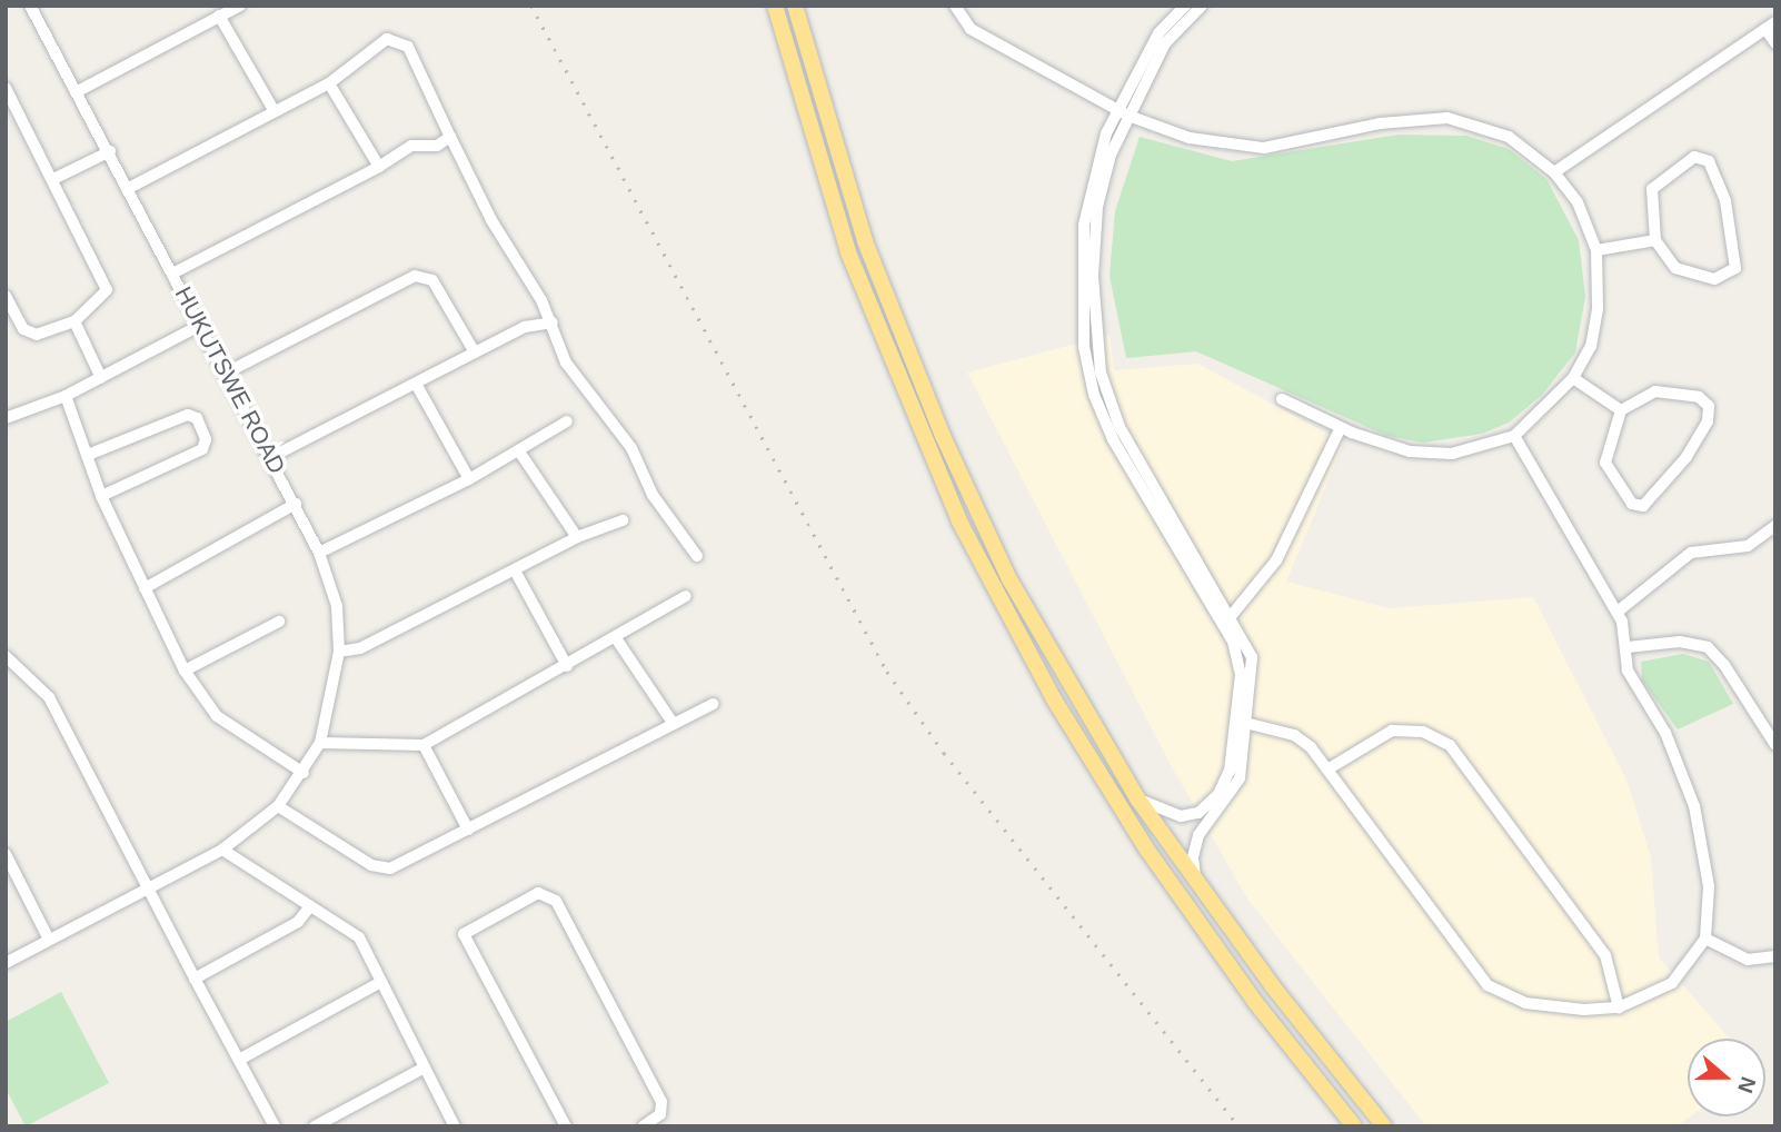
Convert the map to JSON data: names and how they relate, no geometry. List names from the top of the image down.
{
  "streets": {
    "street": ["HUKUTSWE ROAD"]
  },
  "north": "right"
}
